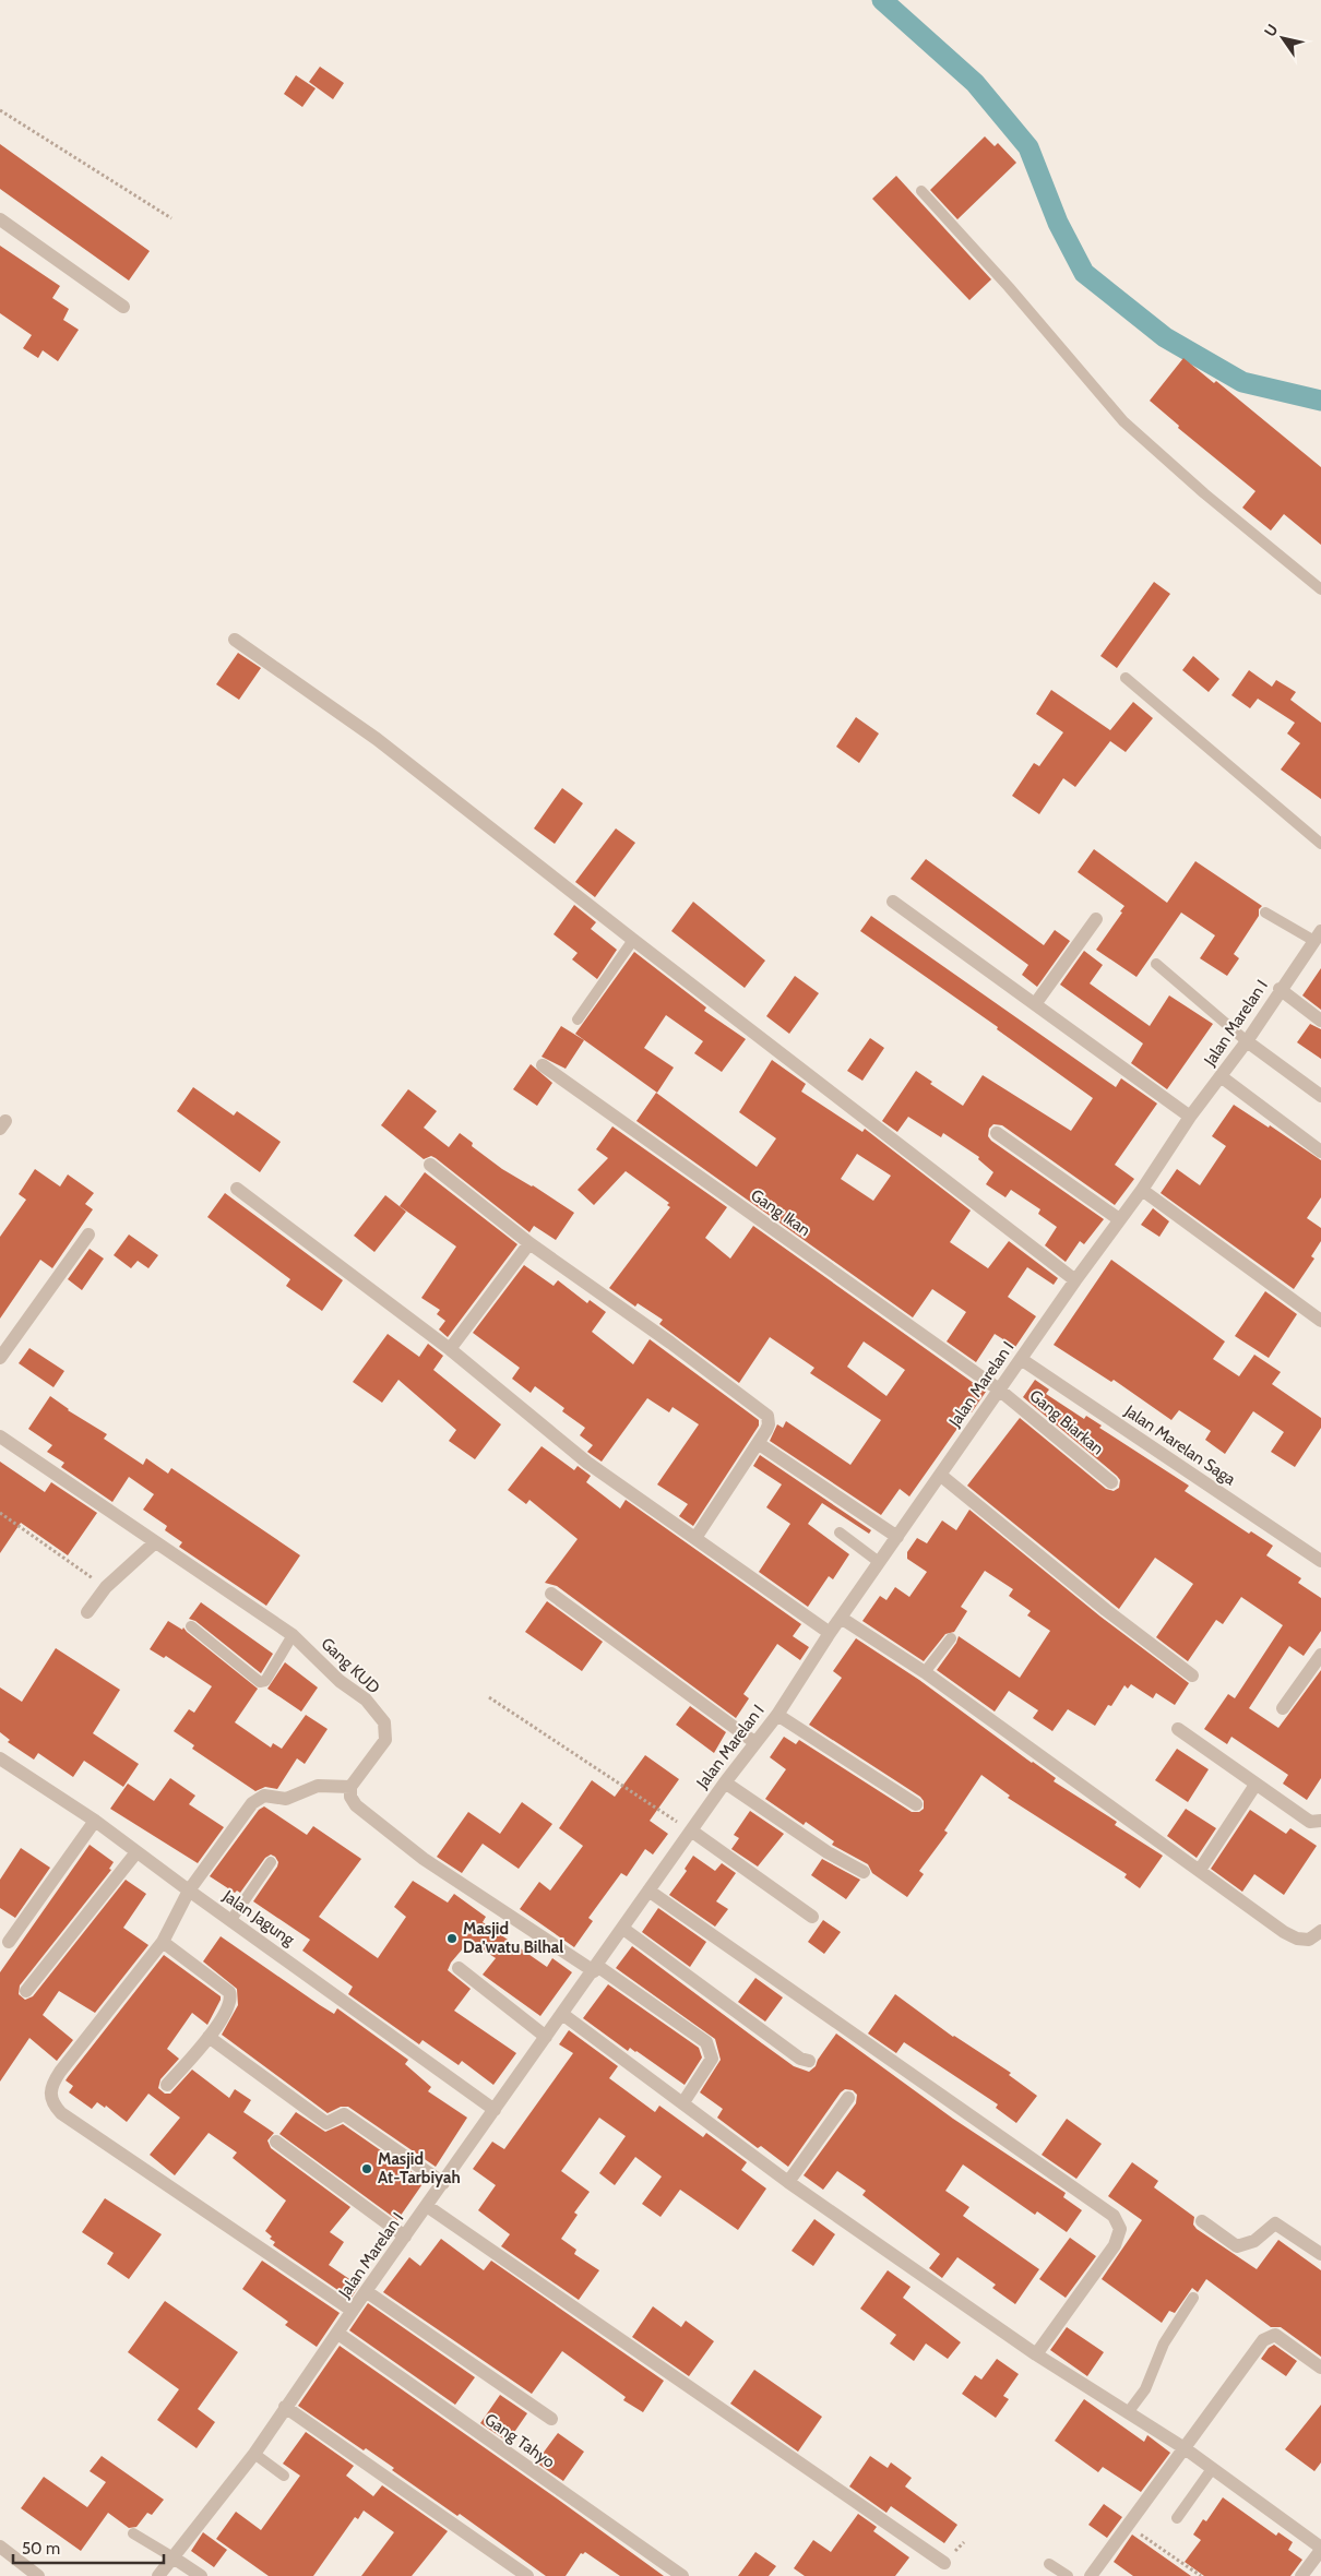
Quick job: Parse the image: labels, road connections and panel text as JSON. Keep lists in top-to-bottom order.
{
  "streets": {
    "street": [
      "Jalan Marelan I",
      "Gang Ikan",
      "Gang Biarkan",
      "Jalan Marelan Saga",
      "Gang KUD",
      "Jalan Jagung",
      "Gang Tahyo"
    ]
  },
  "crossings": [
    ["Jalan Marelan I", "Gang Ikan"],
    ["Jalan Marelan I", "Gang Biarkan"],
    ["Jalan Marelan I", "Jalan Marelan Saga"],
    ["Jalan Marelan I", "Jalan Jagung"],
    ["Jalan Marelan I", "Gang Tahyo"],
    ["Gang Ikan", "Gang Biarkan"]
  ],
  "places": ["Masjid Da'watu Bilhal", "Masjid At-Tarbiyah"],
  "scale_bar": "50 m",
  "north": "top left"
}
